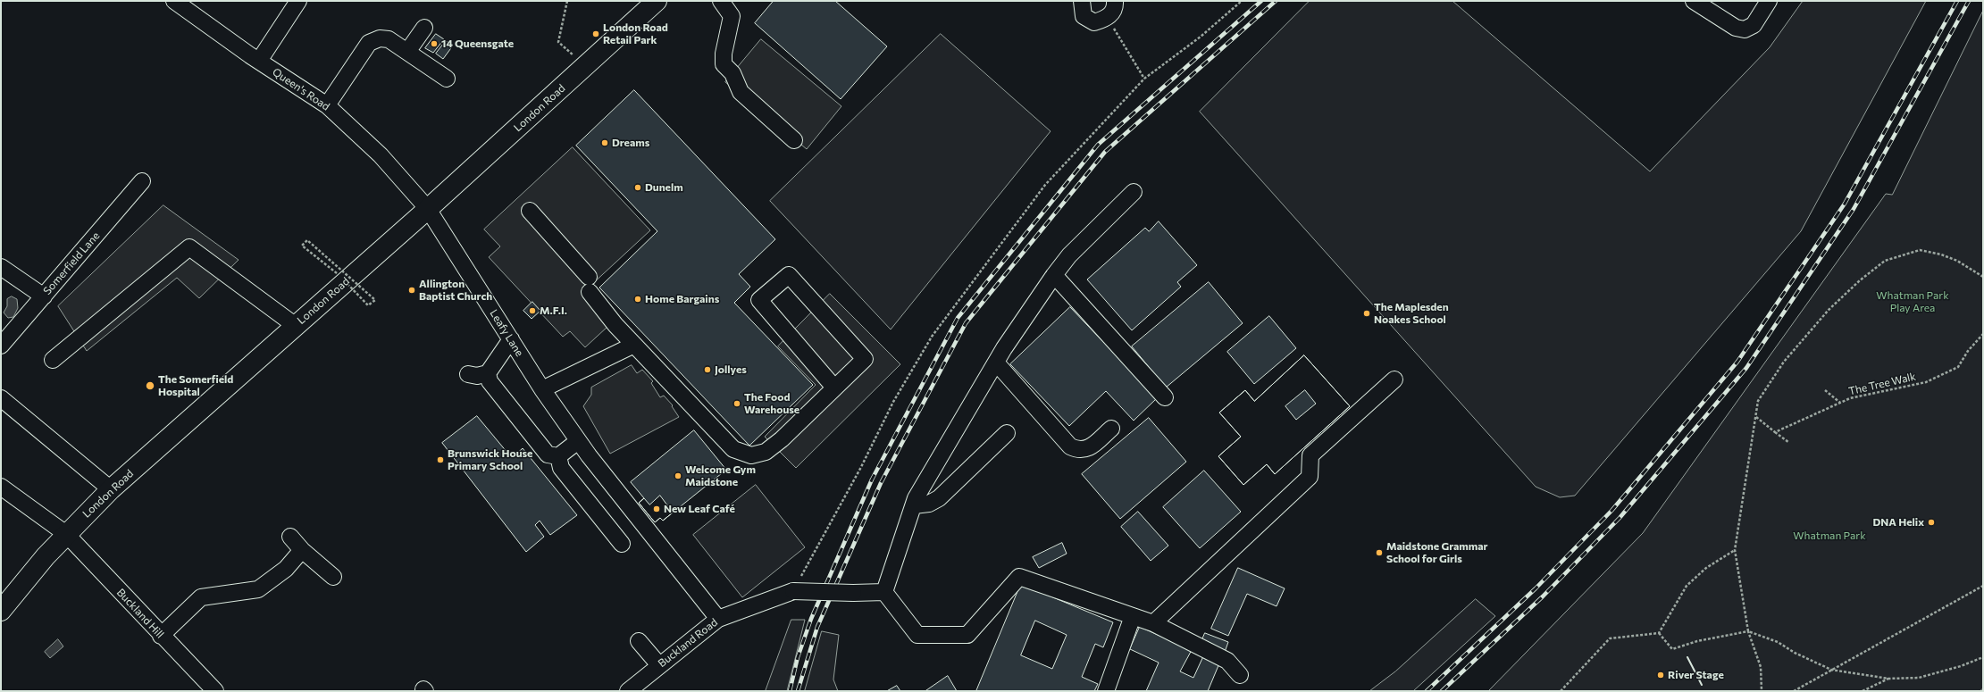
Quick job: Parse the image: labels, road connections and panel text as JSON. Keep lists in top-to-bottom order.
{
  "streets": {
    "main road": ["London Road"],
    "street": [
      "Queen's Road",
      "Somerfield Lane",
      "Leafy Lane",
      "Buckland Hill",
      "Buckland Road"
    ],
    "path": ["The Tree Walk"]
  },
  "crossings": [
    ["Queen's Road", "London Road"],
    ["Queen's Road", "Leafy Lane"],
    ["London Road", "Leafy Lane"],
    ["London Road", "Buckland Hill"],
    ["Leafy Lane", "Buckland Road"]
  ],
  "parks": ["Whatman Park Play Area", "Whatman Park"],
  "places": [
    "London Road Retail Park",
    "14 Queensgate",
    "Dreams",
    "Dunelm",
    "Allington Baptist Church",
    "Home Bargains",
    "M.F.I.",
    "The Maplesden Noakes School",
    "Jollyes",
    "The Somerfield Hospital",
    "The Food Warehouse",
    "Brunswick House Primary School",
    "Welcome Gym Maidstone",
    "New Leaf Café",
    "DNA Helix",
    "Maidstone Grammar School for Girls",
    "River Stage"
  ]
}
